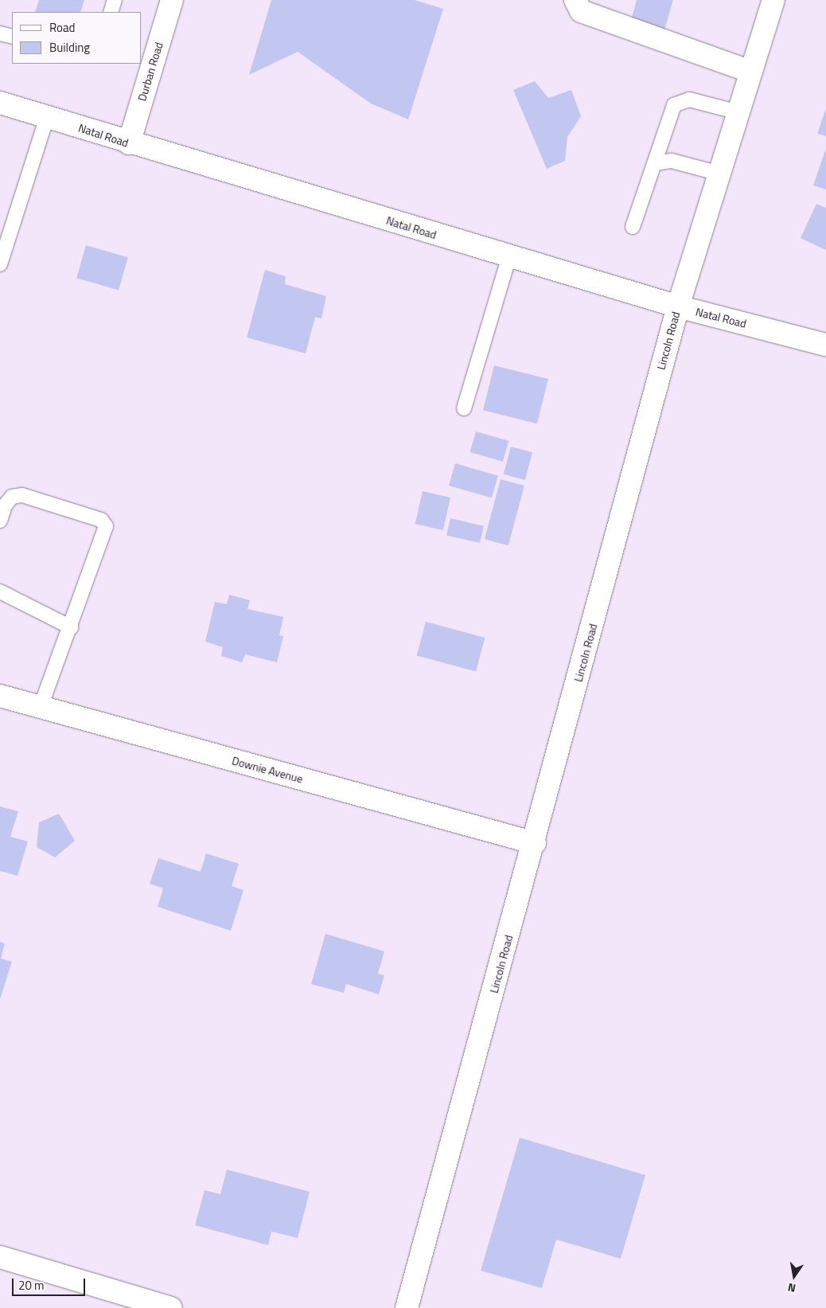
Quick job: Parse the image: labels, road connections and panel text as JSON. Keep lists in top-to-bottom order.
{
  "streets": {
    "street": [
      "Durban Road",
      "Natal Road",
      "Lincoln Road",
      "Downie Avenue"
    ]
  },
  "crossings": [
    ["Durban Road", "Natal Road"],
    ["Natal Road", "Lincoln Road"],
    ["Lincoln Road", "Downie Avenue"]
  ],
  "legend": ["Road", "Building"],
  "scale_bar": "20 m",
  "north": "bottom"
}
